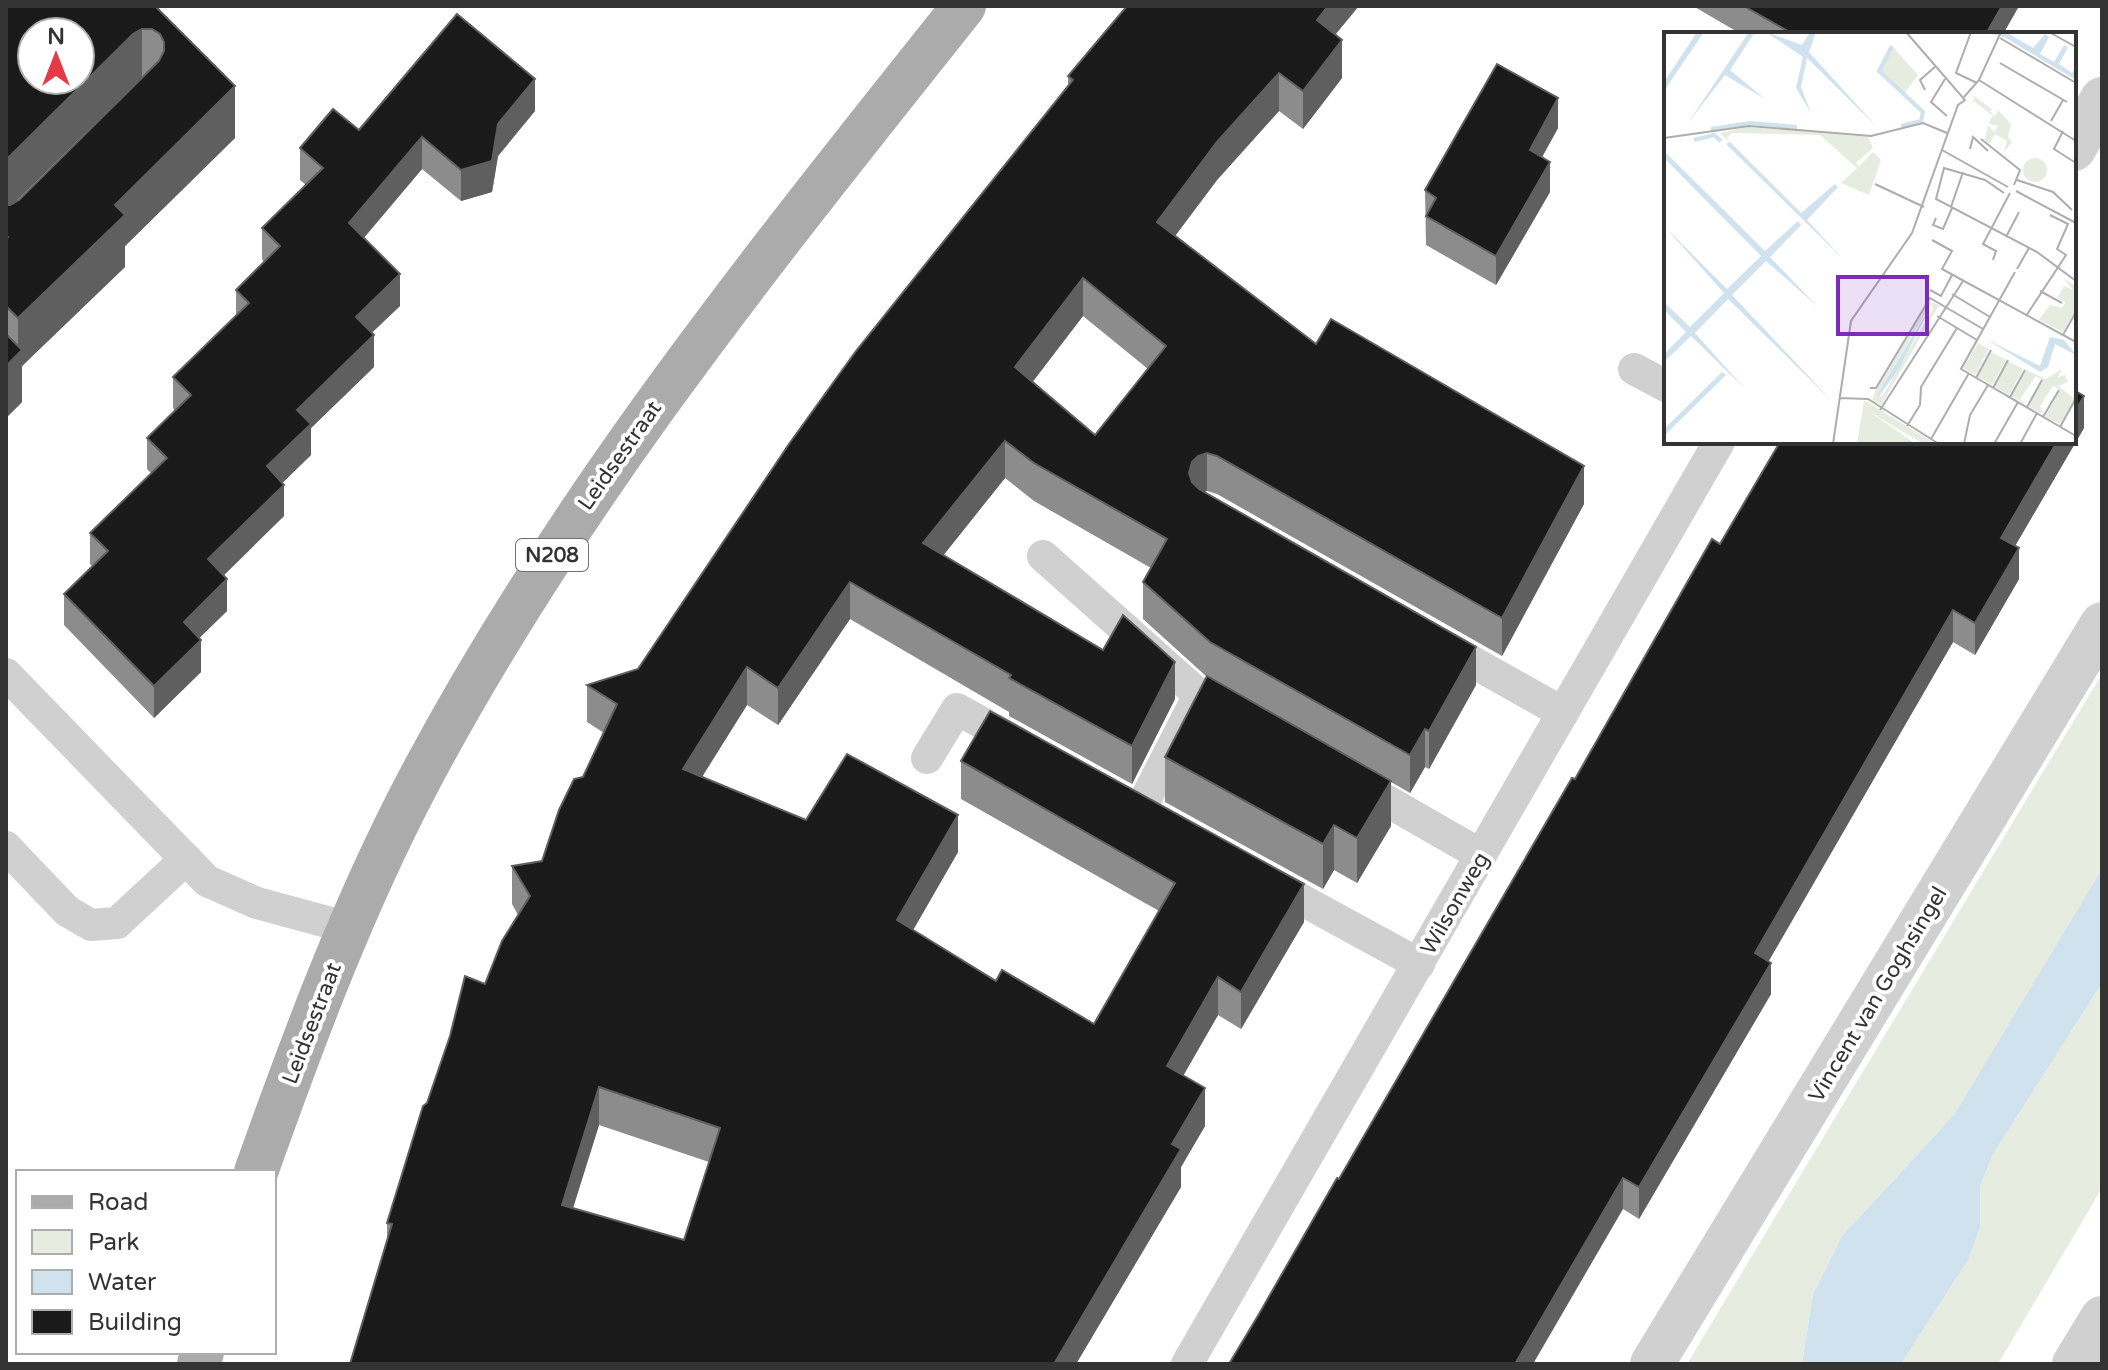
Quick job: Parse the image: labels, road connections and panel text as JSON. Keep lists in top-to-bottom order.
{
  "streets": {
    "main road": ["Leidsestraat", "N208"],
    "street": ["Vincent van Goghsingel"],
    "lane": ["Wilsonweg"]
  },
  "legend": [
    "Road",
    "Park",
    "Water",
    "Building"
  ],
  "north": "top"
}
